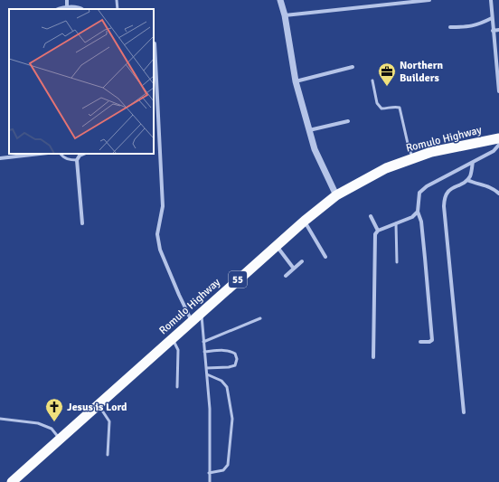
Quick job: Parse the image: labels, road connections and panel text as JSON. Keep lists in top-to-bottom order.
{
  "streets": {
    "highway": ["Romulo Highway", "55"]
  },
  "places": {
    "office": ["Northern Builders"],
    "church": ["Jesus is Lord"]
  }
}
